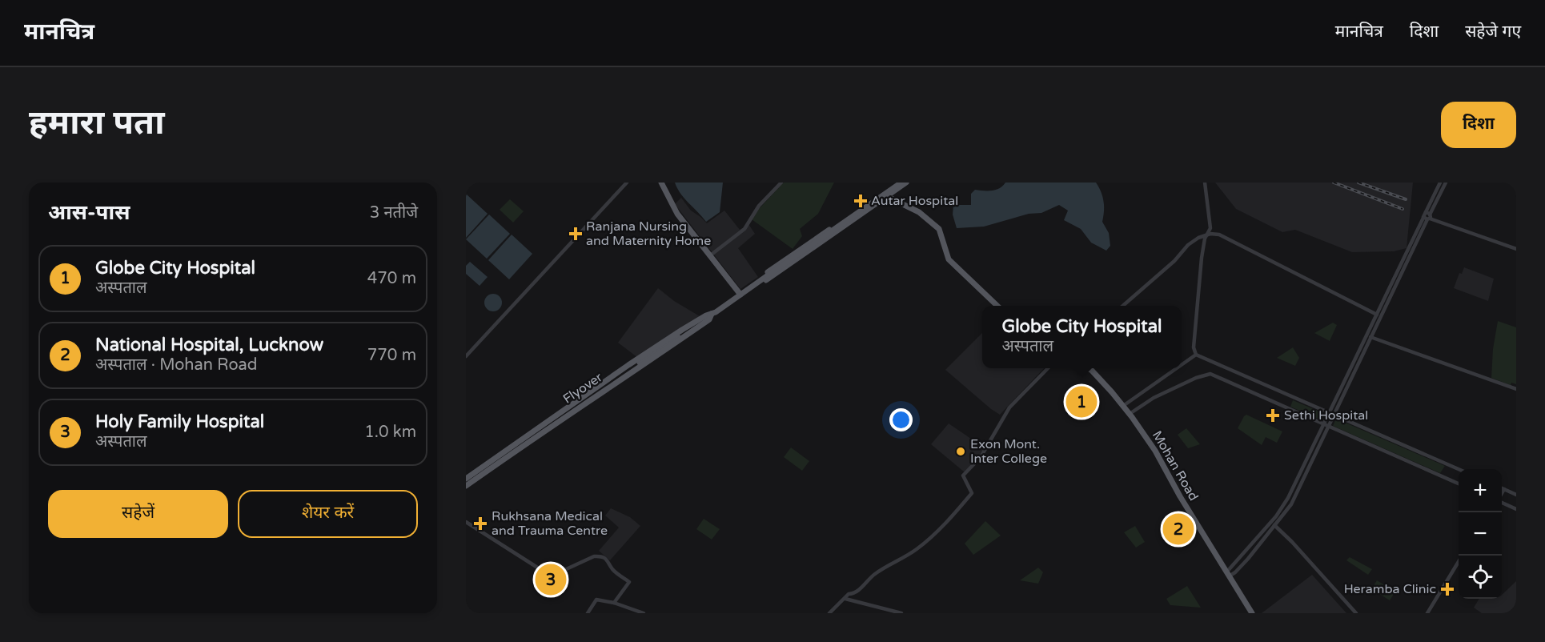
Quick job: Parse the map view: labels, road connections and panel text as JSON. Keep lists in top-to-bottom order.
{
  "streets": {
    "main road": ["Mohan Road"]
  },
  "places": {
    "health": [
      "Autar Hospital",
      "Ranjana Nursing and Maternity Home",
      "Sethi Hospital",
      "Rukhsana Medical and Trauma Centre",
      "Heramba Clinic"
    ],
    "other": ["Exon Mont. Inter College"]
  },
  "page": {
    "header": "मानचित्र",
    "nav": ["मानचित्र", "दिशा", "सहेजे गए"],
    "buttons": [
      "दिशा",
      ["सहेजें", "शेयर करें"]
    ],
    "title": "हमारा पता",
    "heading": ["आस-पास", "3 नतीजे"],
    "list": [
      {
        "mark": "1",
        "name": "Globe City Hospital",
        "note": "अस्पताल",
        "value": "470 m"
      },
      {
        "mark": "2",
        "name": "National Hospital, Lucknow",
        "note": "अस्पताल · Mohan Road",
        "value": "770 m"
      },
      {
        "mark": "3",
        "name": "Holy Family Hospital",
        "note": "अस्पताल",
        "value": "1.0 km"
      }
    ],
    "popup": ["Globe City Hospital", "अस्पताल"],
    "pins": ["1", "2", "3"],
    "map_buttons": ["+", "−"]
  }
}
